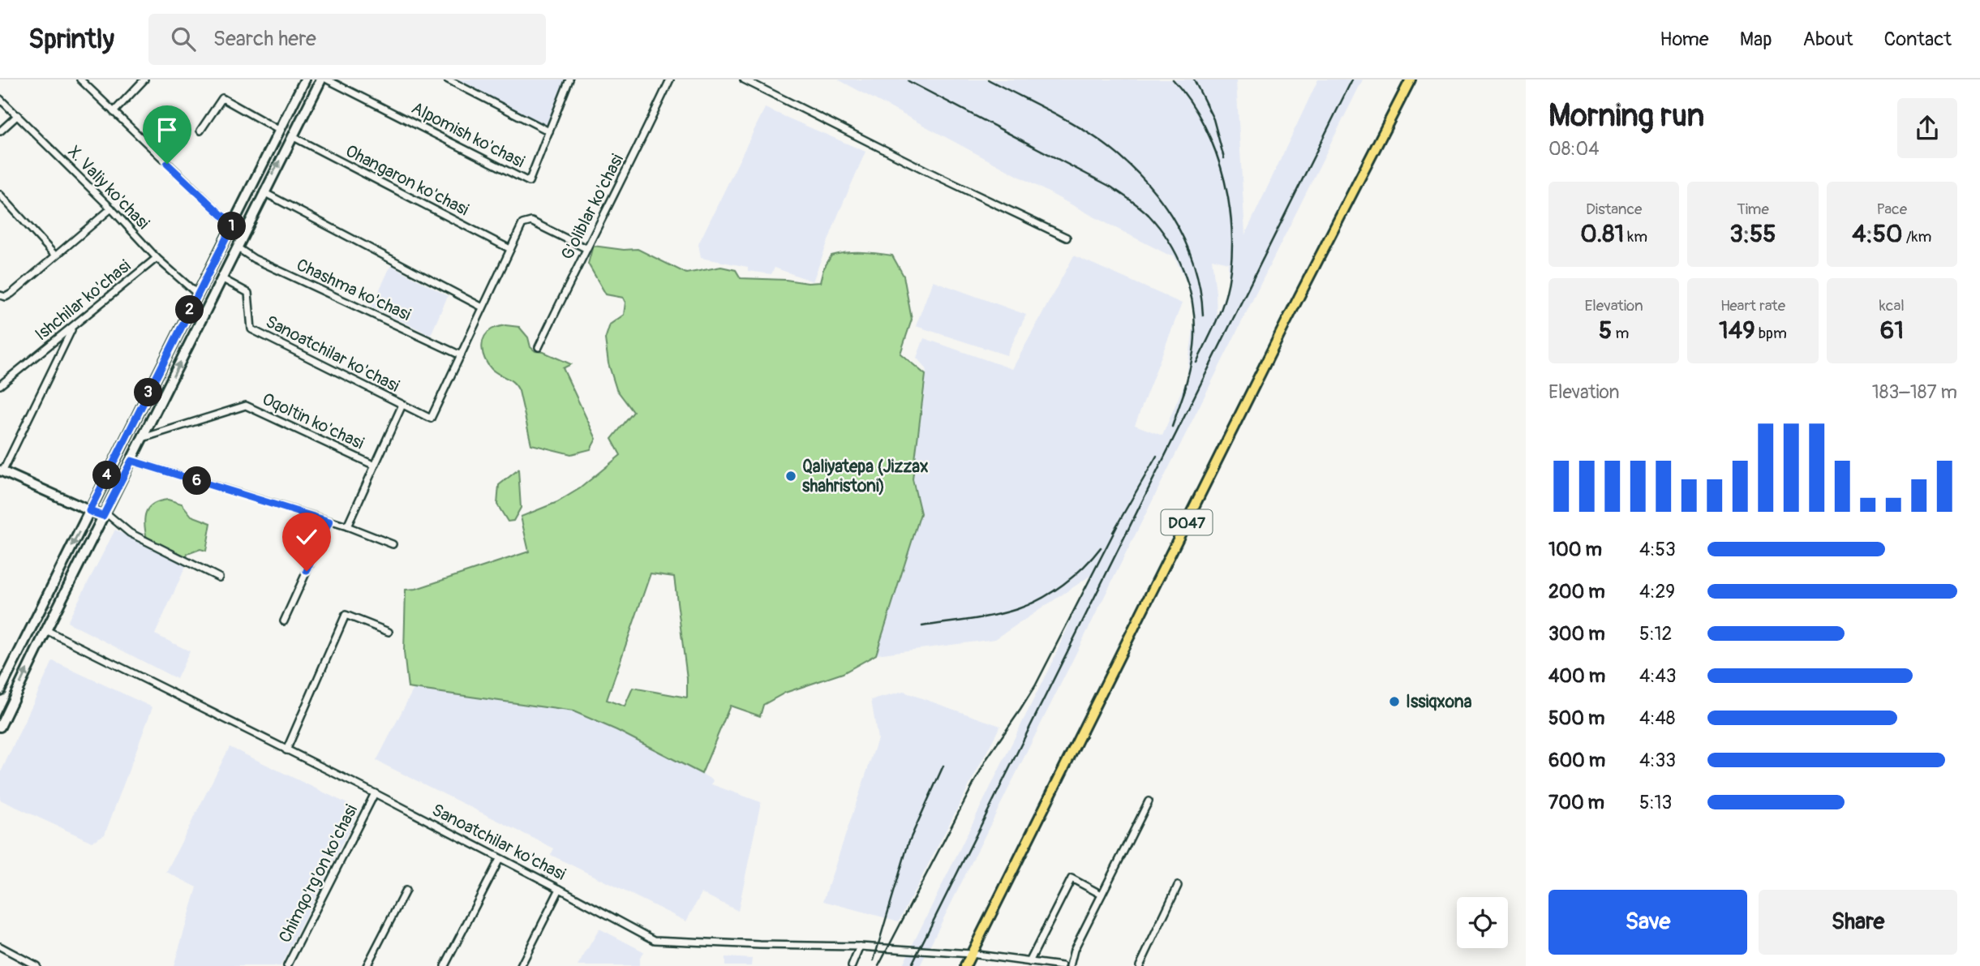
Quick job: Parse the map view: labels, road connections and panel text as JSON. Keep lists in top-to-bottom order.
{
  "streets": {
    "main road": ["D047"],
    "street": [
      "Alpomish ko'chasi",
      "Ohangaron ko'chasi",
      "X. Valiy ko'chasi",
      "G'oliblar ko'chasi",
      "Chashma ko'chasi",
      "Ishchilar ko'chasi",
      "Sanoatchilar ko'chasi",
      "Oqoltin ko'chasi",
      "Chimqo'rg'on ko'chasi"
    ]
  },
  "crossings": [
    ["X. Valiy ko'chasi", "Ishchilar ko'chasi"],
    ["Chashma ko'chasi", "Sanoatchilar ko'chasi"],
    ["Sanoatchilar ko'chasi", "D047"],
    ["Sanoatchilar ko'chasi", "Chimqo'rg'on ko'chasi"]
  ],
  "places": ["Qaliyatepa (Jizzax shahristoni)", "Issiqxona"],
  "page": {
    "header": "Sprintly",
    "search": "Search here",
    "nav": [
      "Home",
      "Map",
      "About",
      "Contact"
    ],
    "heading": ["Morning run", "08:04"],
    "stats": [
      ["Distance", "0.81 km"],
      ["Time", "3:55"],
      ["Pace", "4:50 /km"],
      ["Elevation", "5 m"],
      ["Heart rate", "149 bpm"],
      ["kcal", "61"]
    ],
    "pins": [
      "1",
      "2",
      "3",
      "4",
      "6"
    ],
    "chart": ["Elevation", "183–187 m"],
    "list": [
      {
        "name": "100 m",
        "note": "4:53"
      },
      {
        "name": "200 m",
        "note": "4:29"
      },
      {
        "name": "300 m",
        "note": "5:12"
      },
      {
        "name": "400 m",
        "note": "4:43"
      },
      {
        "name": "500 m",
        "note": "4:48"
      },
      {
        "name": "600 m",
        "note": "4:33"
      },
      {
        "name": "700 m",
        "note": "5:13"
      }
    ],
    "buttons": ["Save", "Share"]
  }
}
